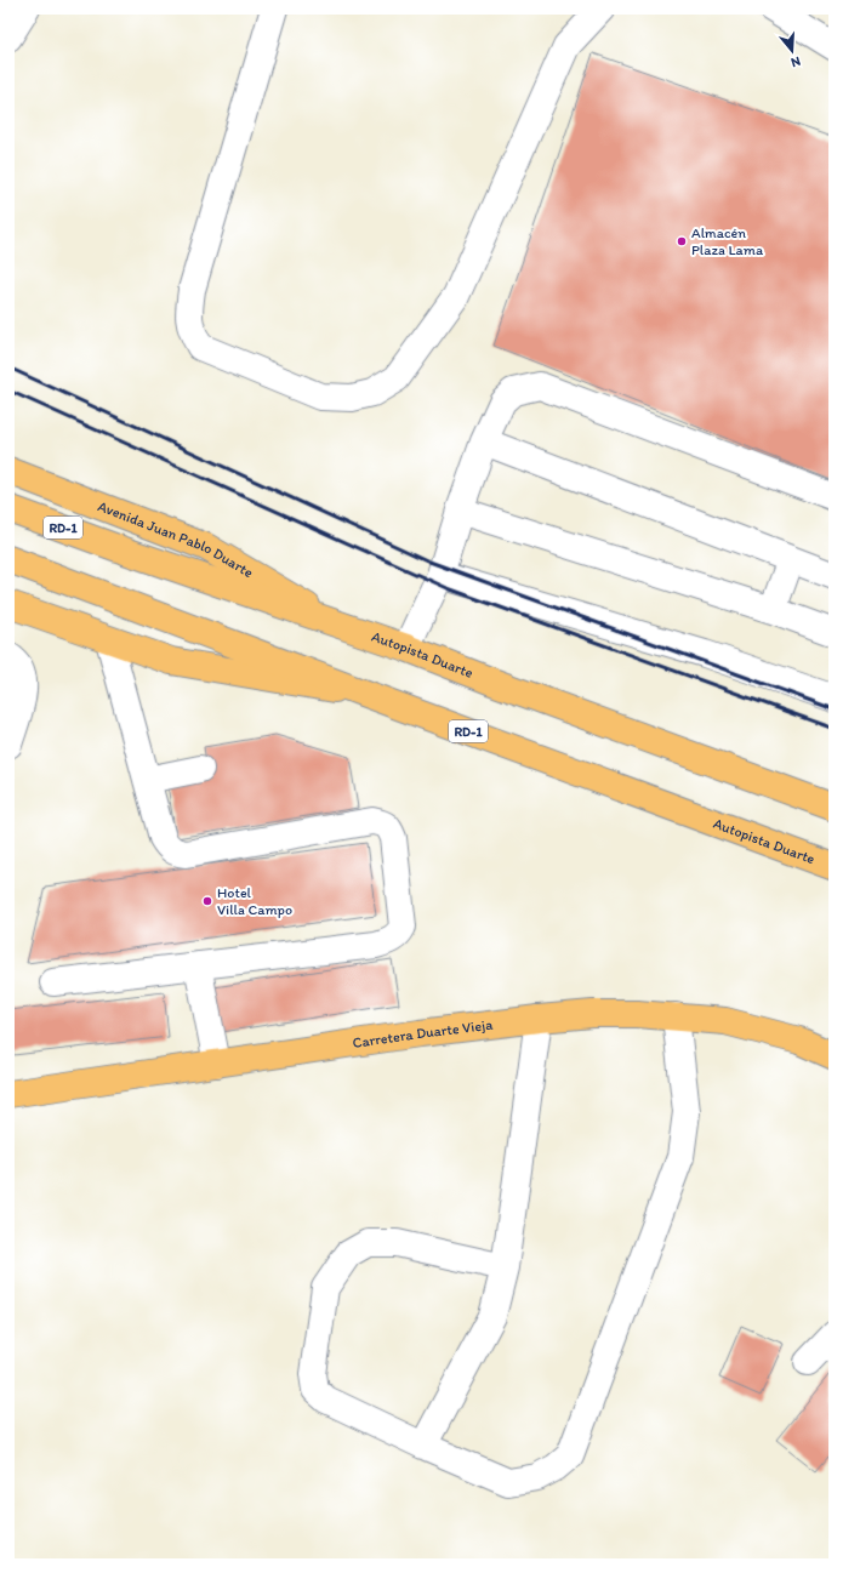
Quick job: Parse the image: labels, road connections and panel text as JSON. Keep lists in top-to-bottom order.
{
  "streets": {
    "main road": [
      "RD-1",
      "Avenida Juan Pablo Duarte",
      "Autopista Duarte",
      "Carretera Duarte Vieja"
    ]
  },
  "crossings": [
    ["Avenida Juan Pablo Duarte", "Autopista Duarte"]
  ],
  "places": ["Almacén Plaza Lama", "Hotel Villa Campo"],
  "north": "bottom"
}
